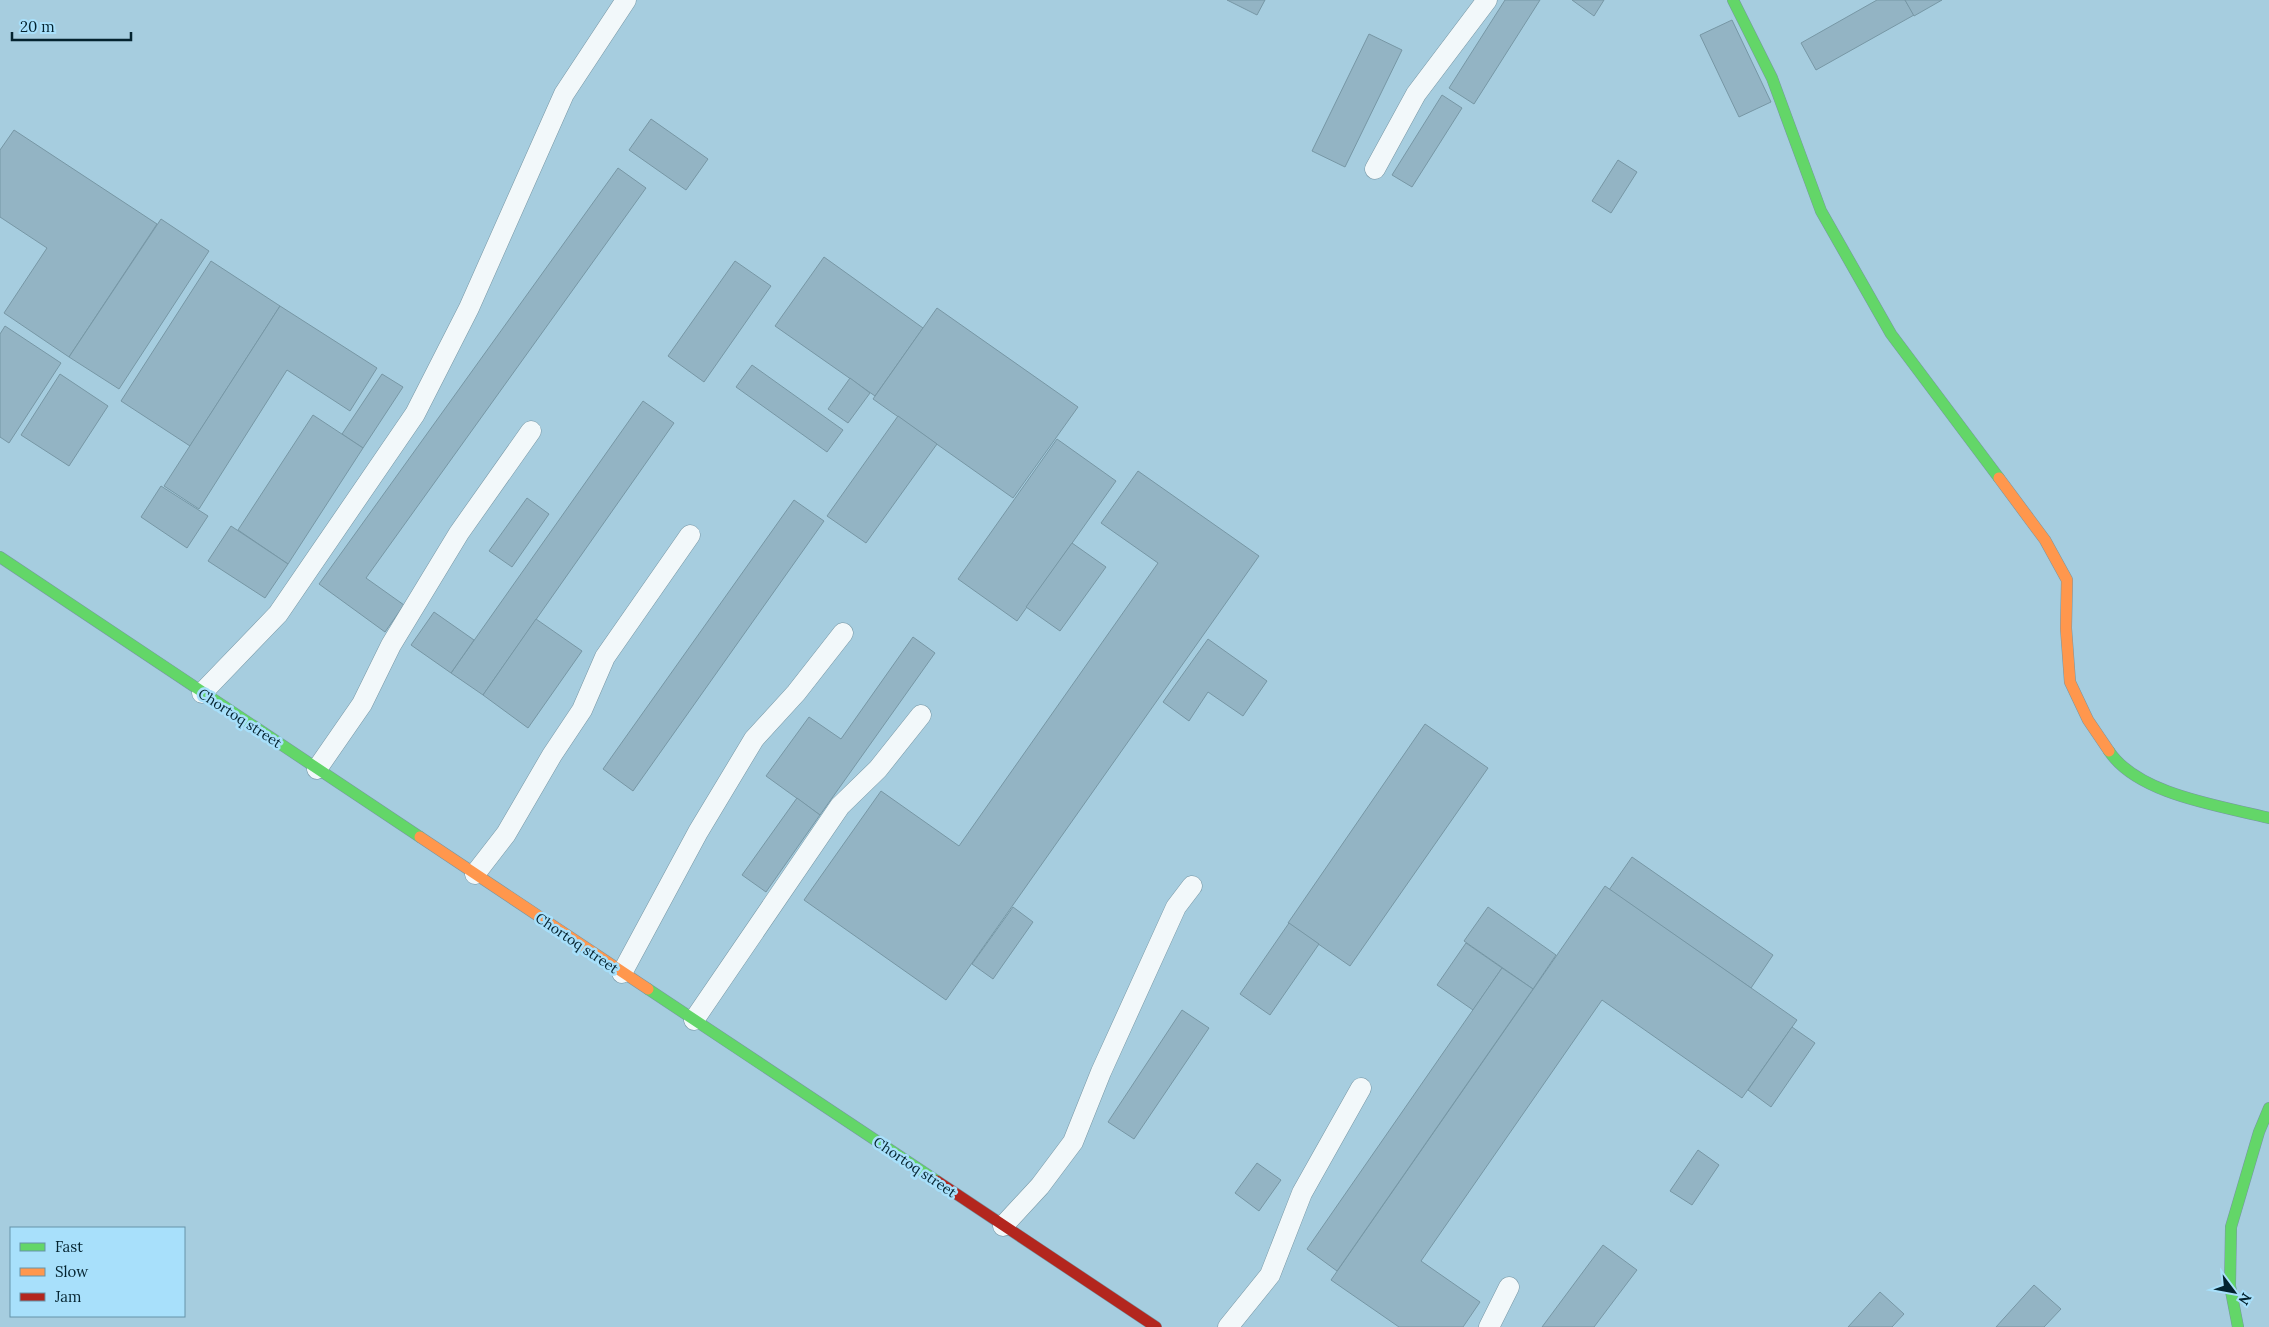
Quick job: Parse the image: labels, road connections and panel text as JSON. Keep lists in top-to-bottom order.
{
  "streets": {
    "main road": ["Chortoq street"]
  },
  "legend": ["Fast", "Slow", "Jam"],
  "scale_bar": "20 m",
  "north": "bottom right"
}
